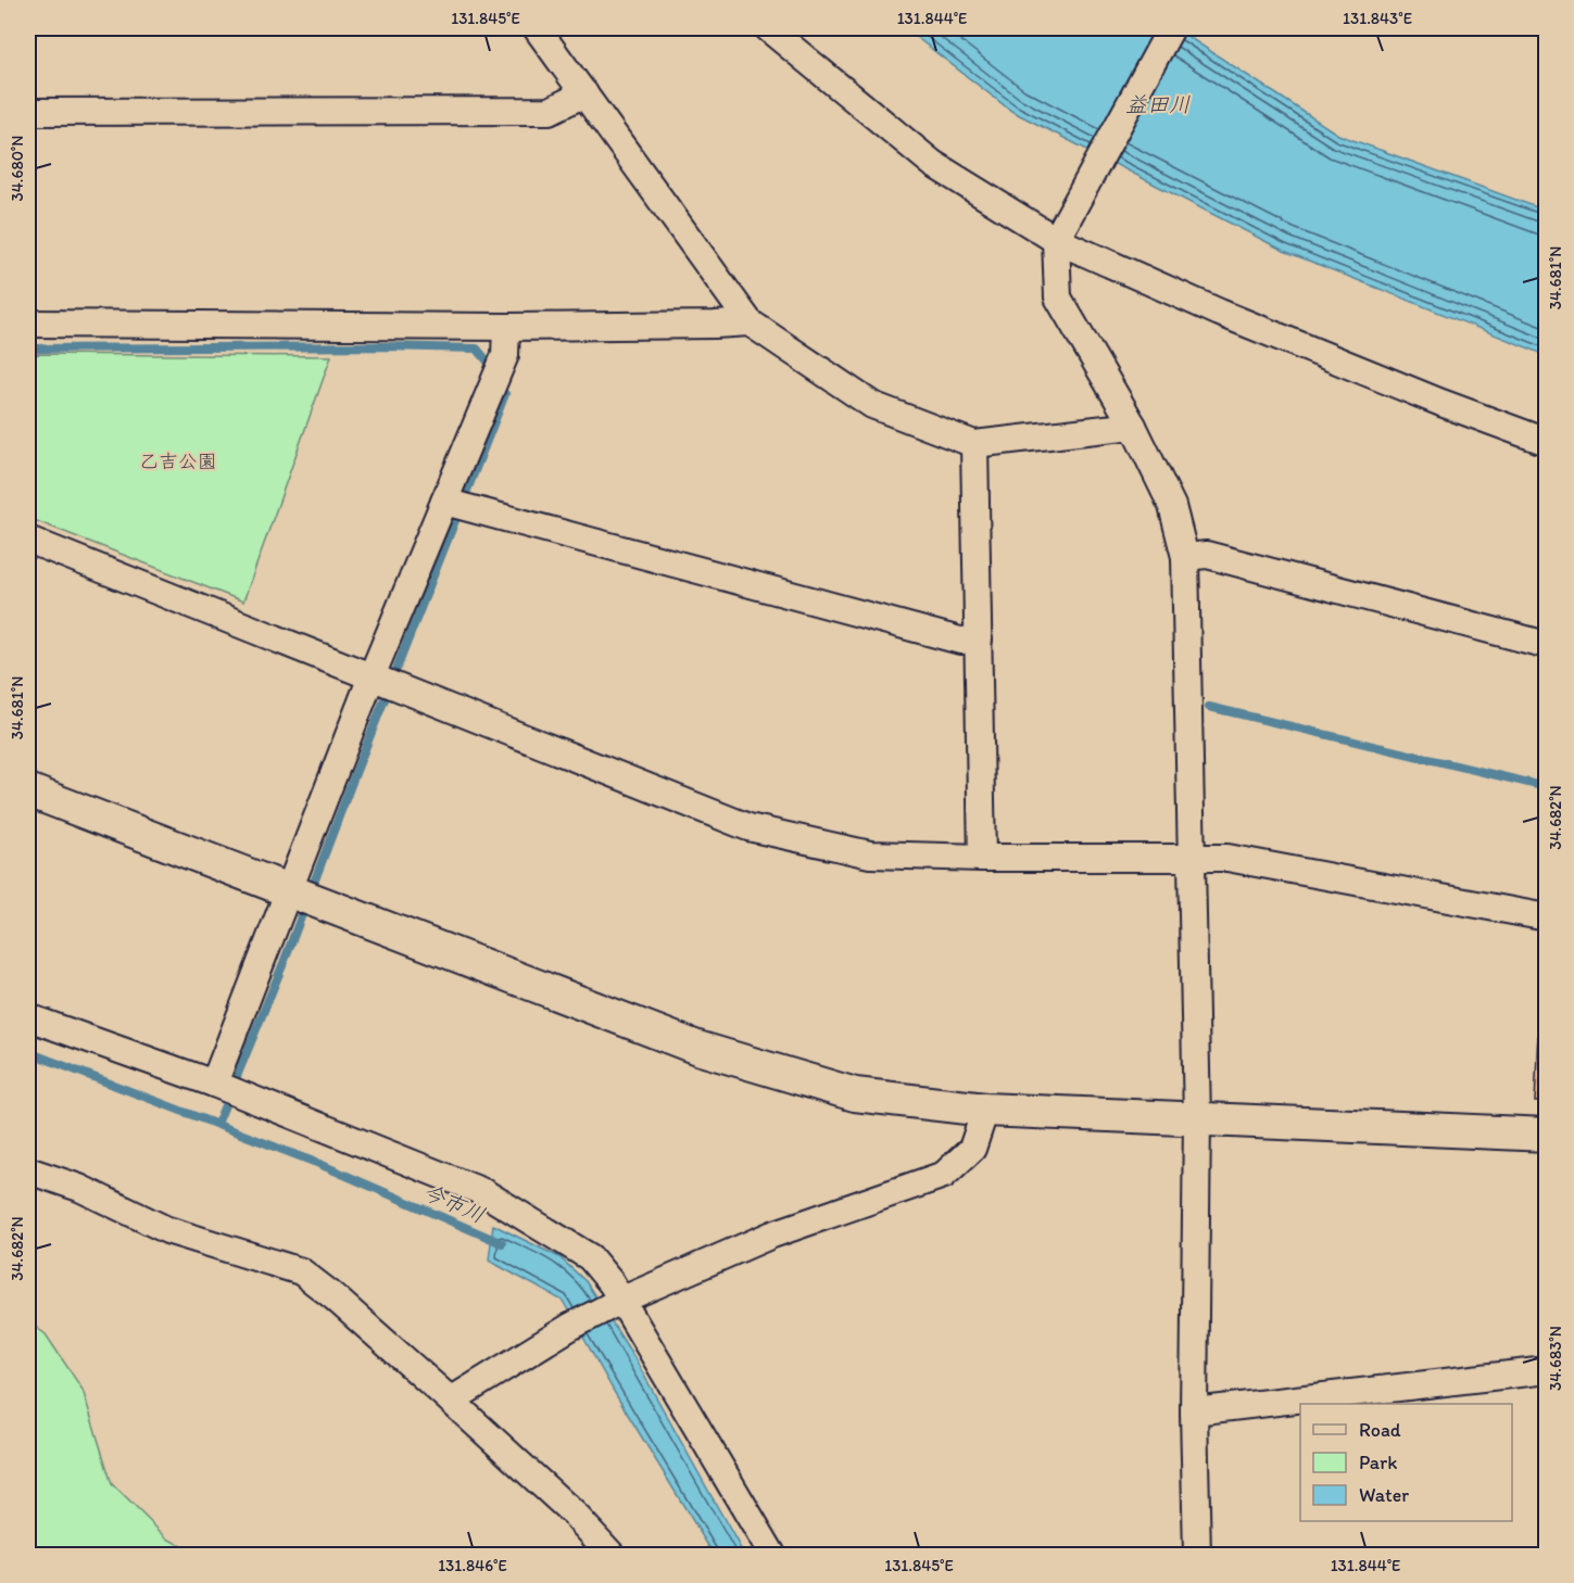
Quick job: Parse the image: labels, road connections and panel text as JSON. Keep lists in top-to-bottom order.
{
  "water": ["益田川", "今市川"],
  "parks": ["乙吉公園"],
  "legend": ["Road", "Park", "Water"],
  "coordinates": [
    "131.845°E",
    "131.844°E",
    "131.843°E",
    "34.680°N",
    "34.681°N",
    "34.682°N",
    "34.683°N",
    "131.846°E"
  ]
}
